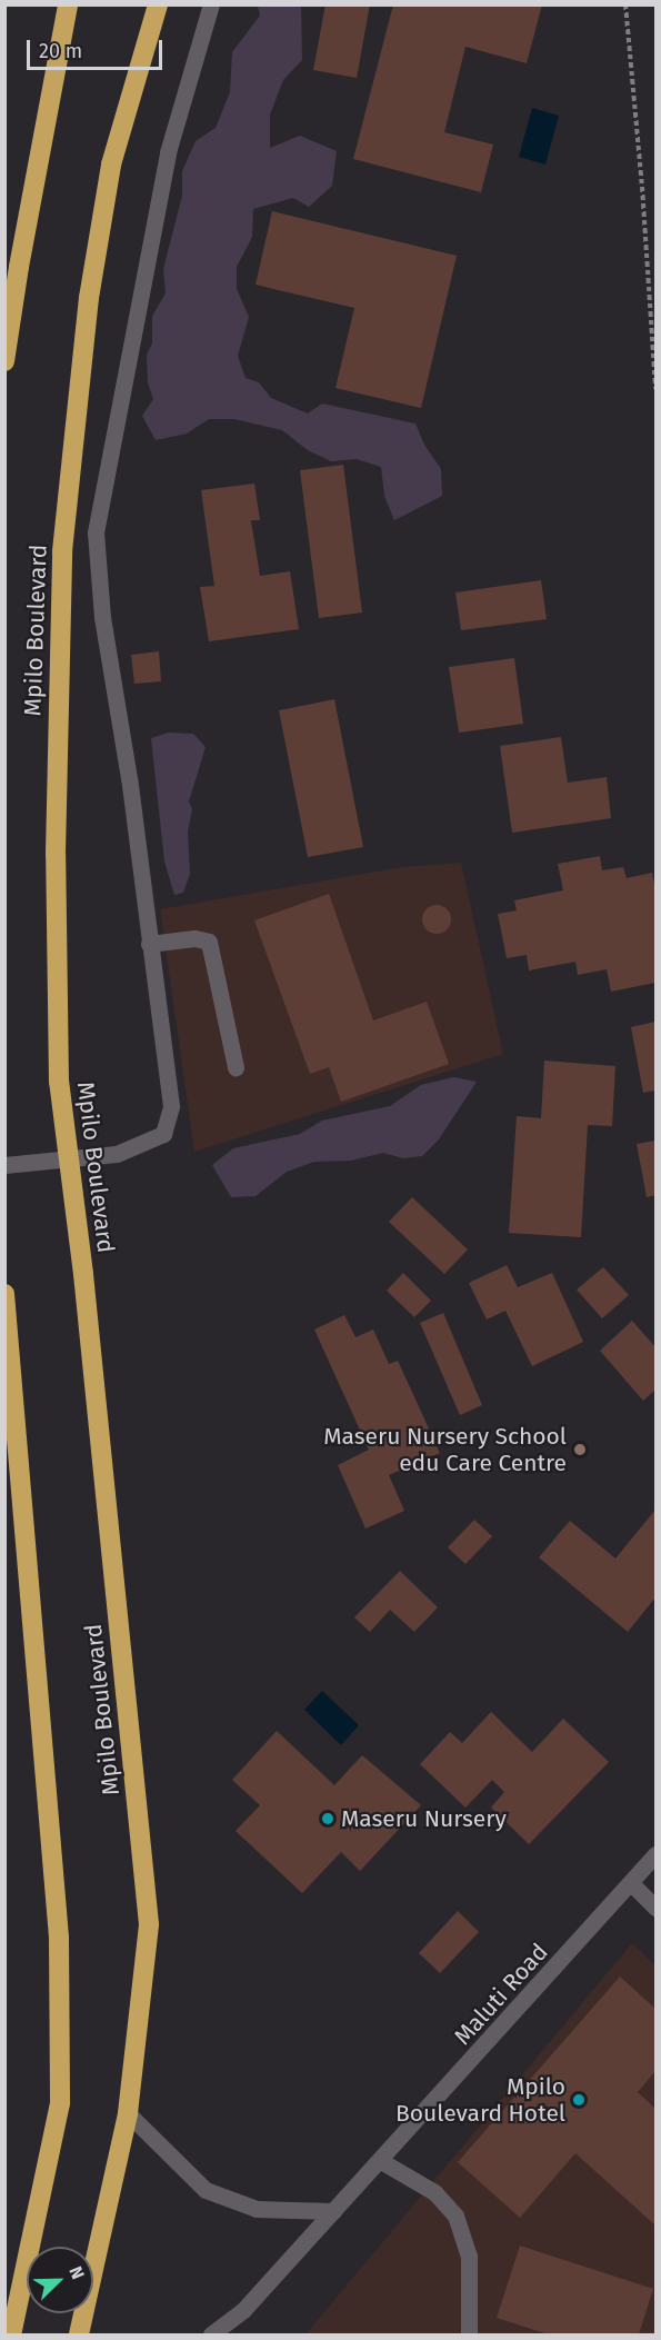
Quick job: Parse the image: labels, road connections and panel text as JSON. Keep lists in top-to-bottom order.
{
  "streets": {
    "highway": ["Mpilo Boulevard"],
    "street": ["Maluti Road"]
  },
  "places": ["Maseru Nursery School edu Care Centre", "Maseru Nursery", "Mpilo Boulevard Hotel"],
  "scale_bar": "20 m",
  "north": "top right"
}
